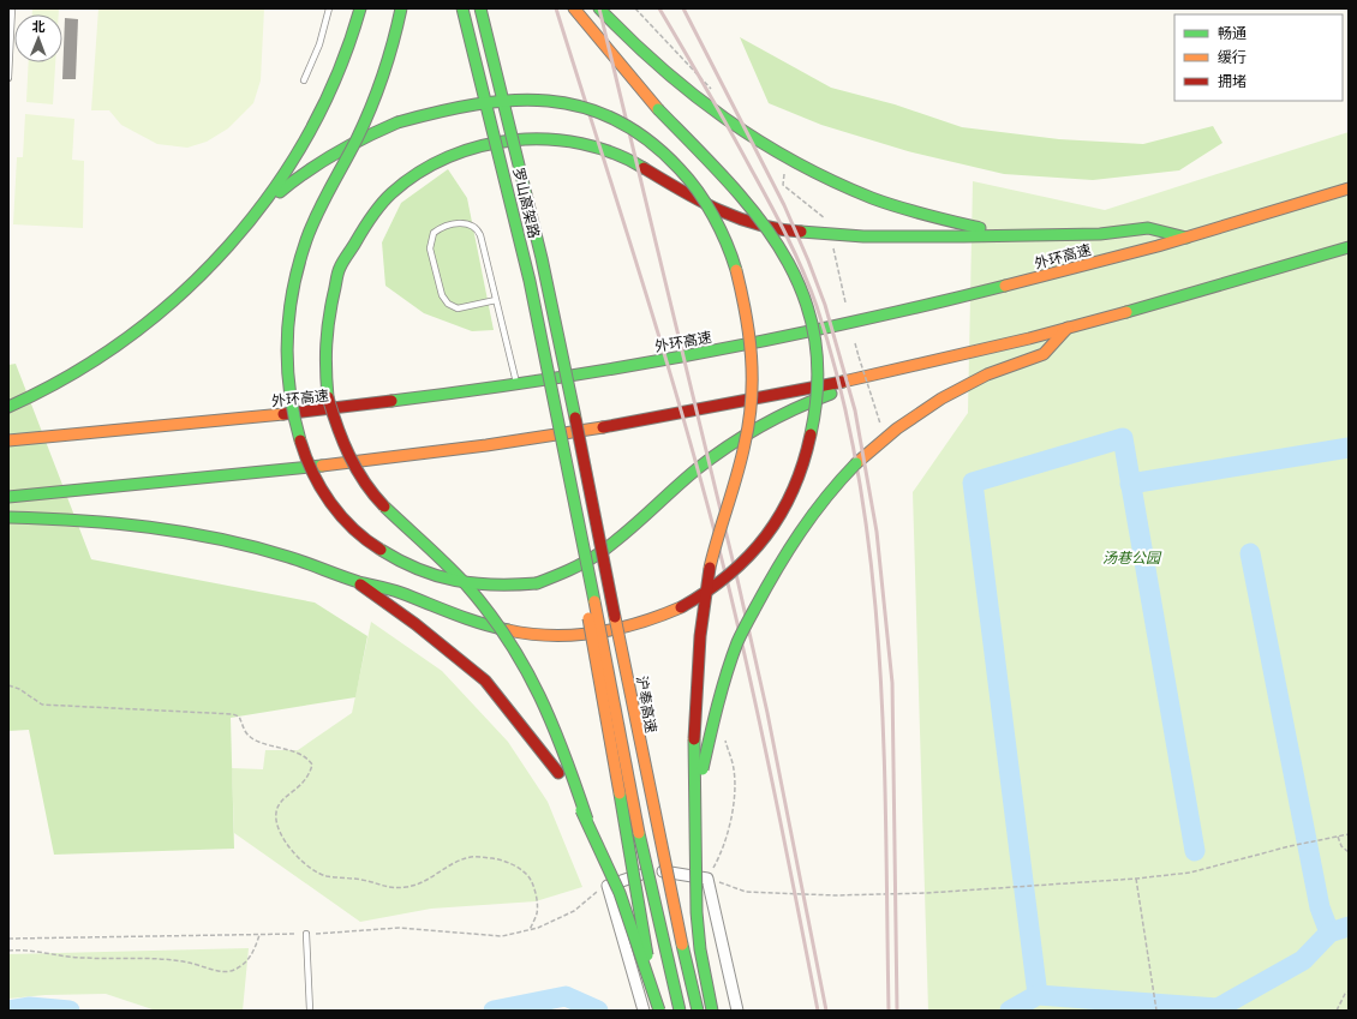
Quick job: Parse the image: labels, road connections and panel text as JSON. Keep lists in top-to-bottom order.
{
  "streets": {
    "main road": ["罗山高架路", "外环高速", "沪奉高速"]
  },
  "crossings": [
    ["罗山高架路", "沪奉高速"]
  ],
  "parks": ["汤巷公园"],
  "legend": ["畅通", "缓行", "拥堵"],
  "north": "top"
}
